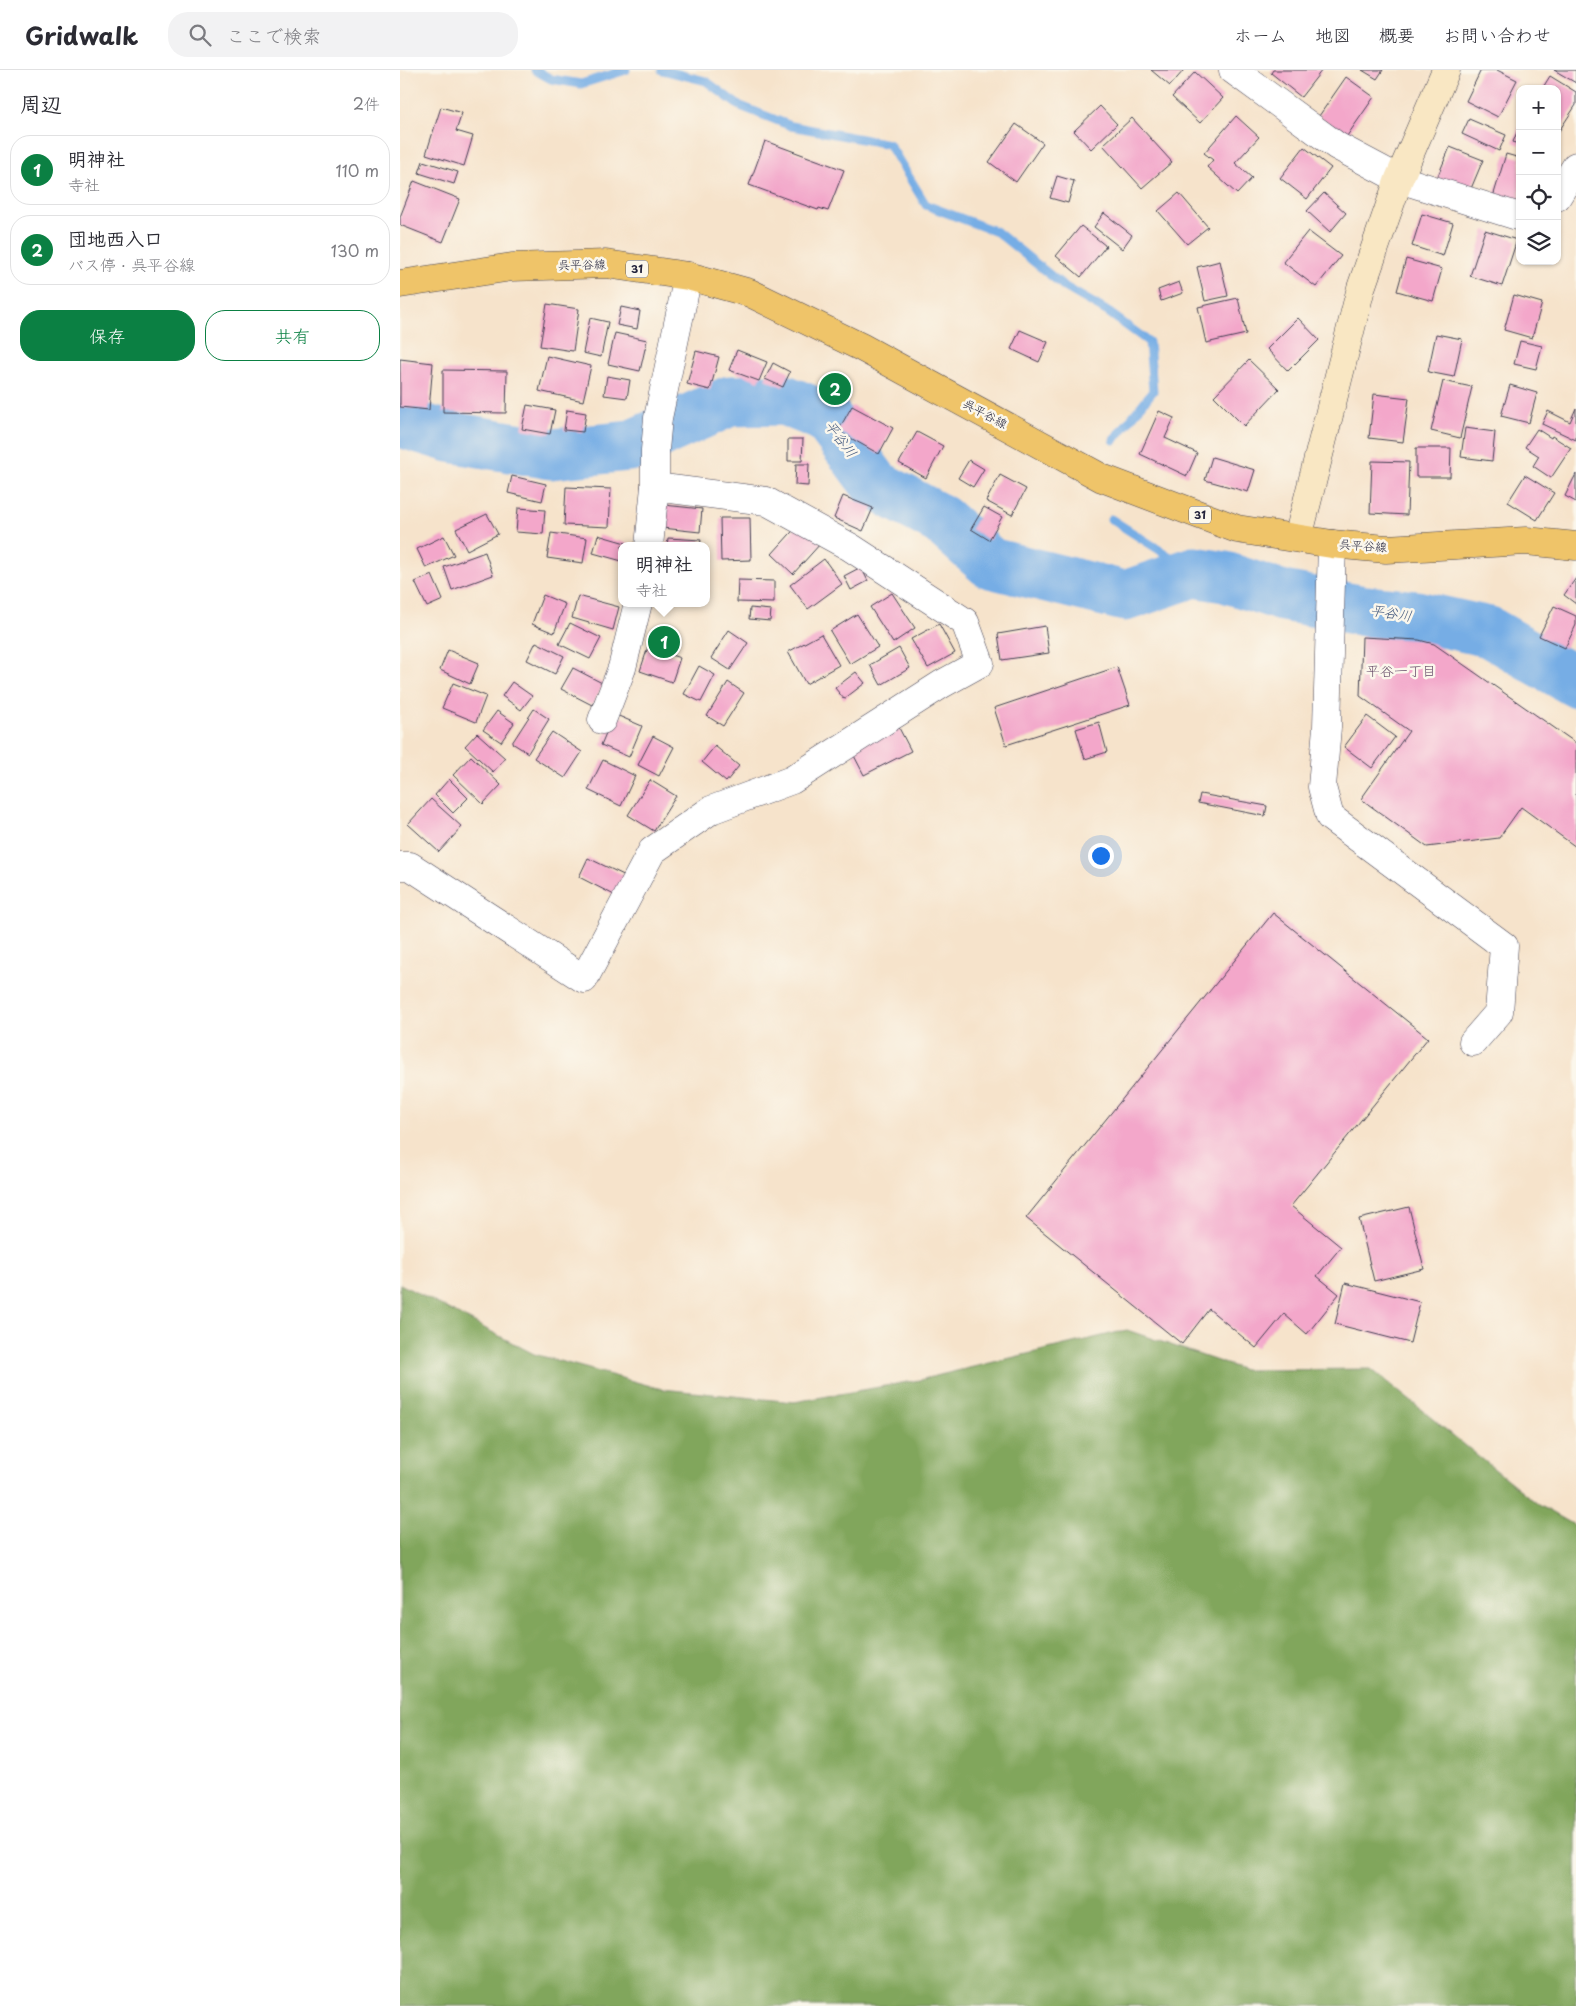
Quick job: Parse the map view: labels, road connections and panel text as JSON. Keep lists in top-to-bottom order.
{
  "streets": {
    "main road": ["呉平谷線", "31"]
  },
  "districts": ["平谷一丁目"],
  "water": ["平谷川"],
  "page": {
    "header": "Gridwalk",
    "search": "ここで検索",
    "nav": [
      "ホーム",
      "地図",
      "概要",
      "お問い合わせ"
    ],
    "heading": ["周辺", "2件"],
    "map_buttons": ["+", "−"],
    "list": [
      {
        "mark": "1",
        "name": "明神社",
        "note": "寺社",
        "value": "110 m"
      },
      {
        "mark": "2",
        "name": "団地西入口",
        "note": "バス停 · 呉平谷線",
        "value": "130 m"
      }
    ],
    "buttons": ["保存", "共有"],
    "pins": ["2", "1"],
    "popup": ["明神社", "寺社"]
  }
}
